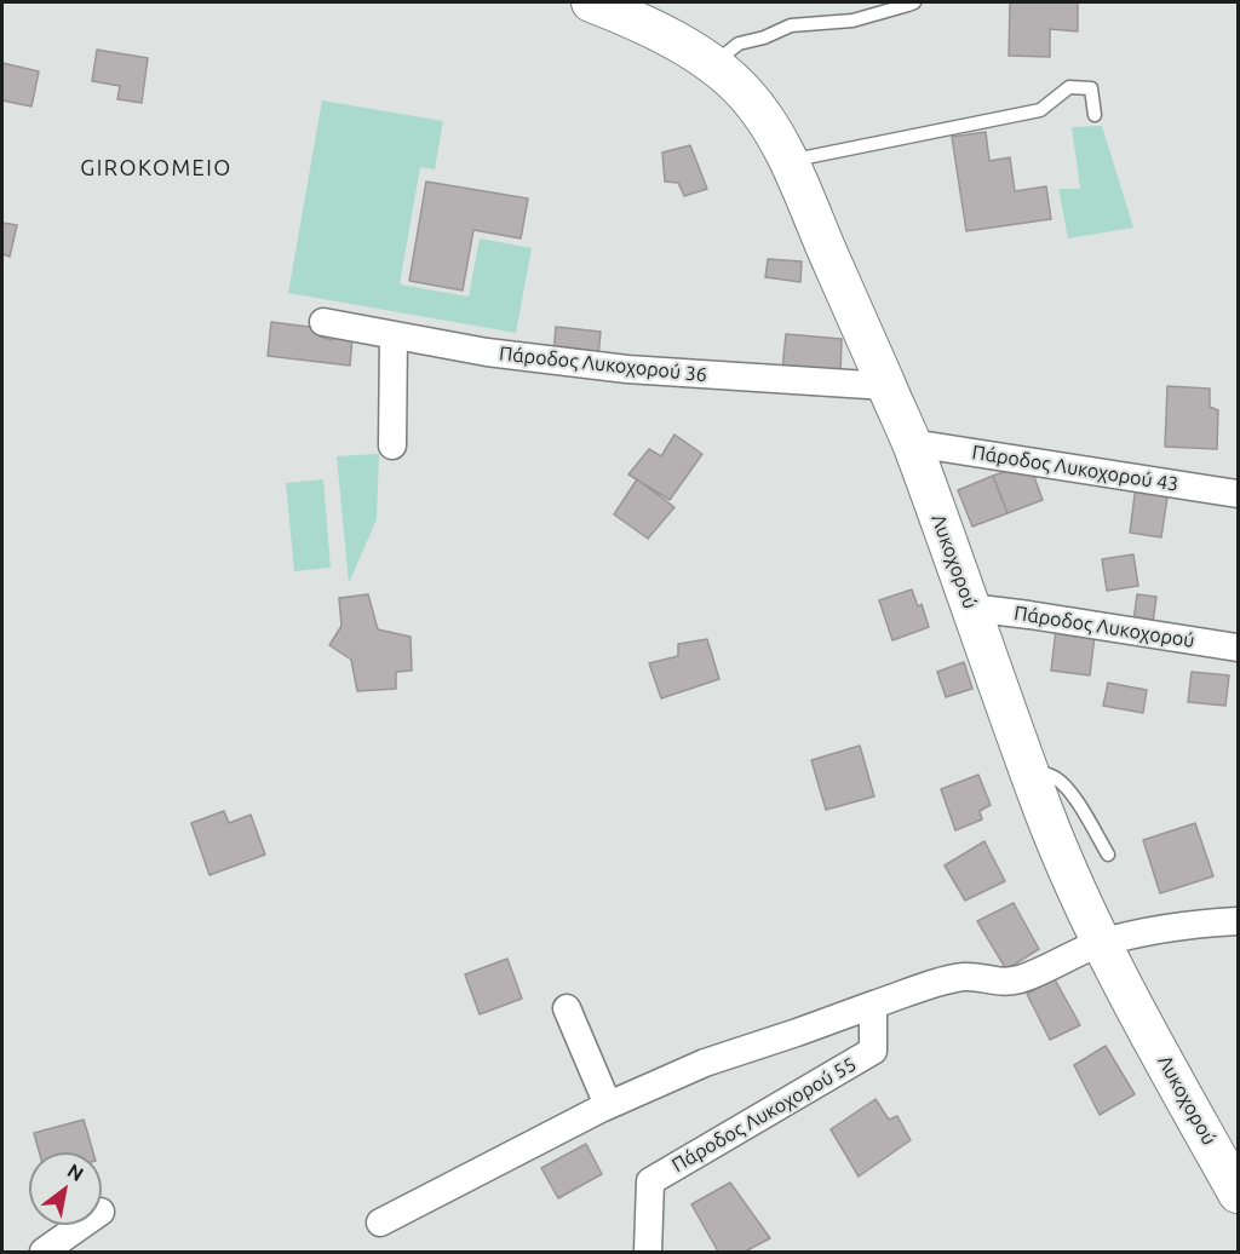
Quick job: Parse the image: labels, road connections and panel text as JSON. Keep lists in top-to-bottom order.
{
  "streets": {
    "street": [
      "Πάροδος Λυκοχορού 36",
      "Πάροδος Λυκοχορού 43",
      "Λυκοχορού",
      "Πάροδος Λυκοχορού",
      "Πάροδος Λυκοχορού 55"
    ]
  },
  "crossings": [
    ["Πάροδος Λυκοχορού 36", "Λυκοχορού"],
    ["Πάροδος Λυκοχορού 43", "Λυκοχορού"],
    ["Λυκοχορού", "Πάροδος Λυκοχορού"]
  ],
  "districts": ["GIROKOMEIO"],
  "north": "top right"
}
